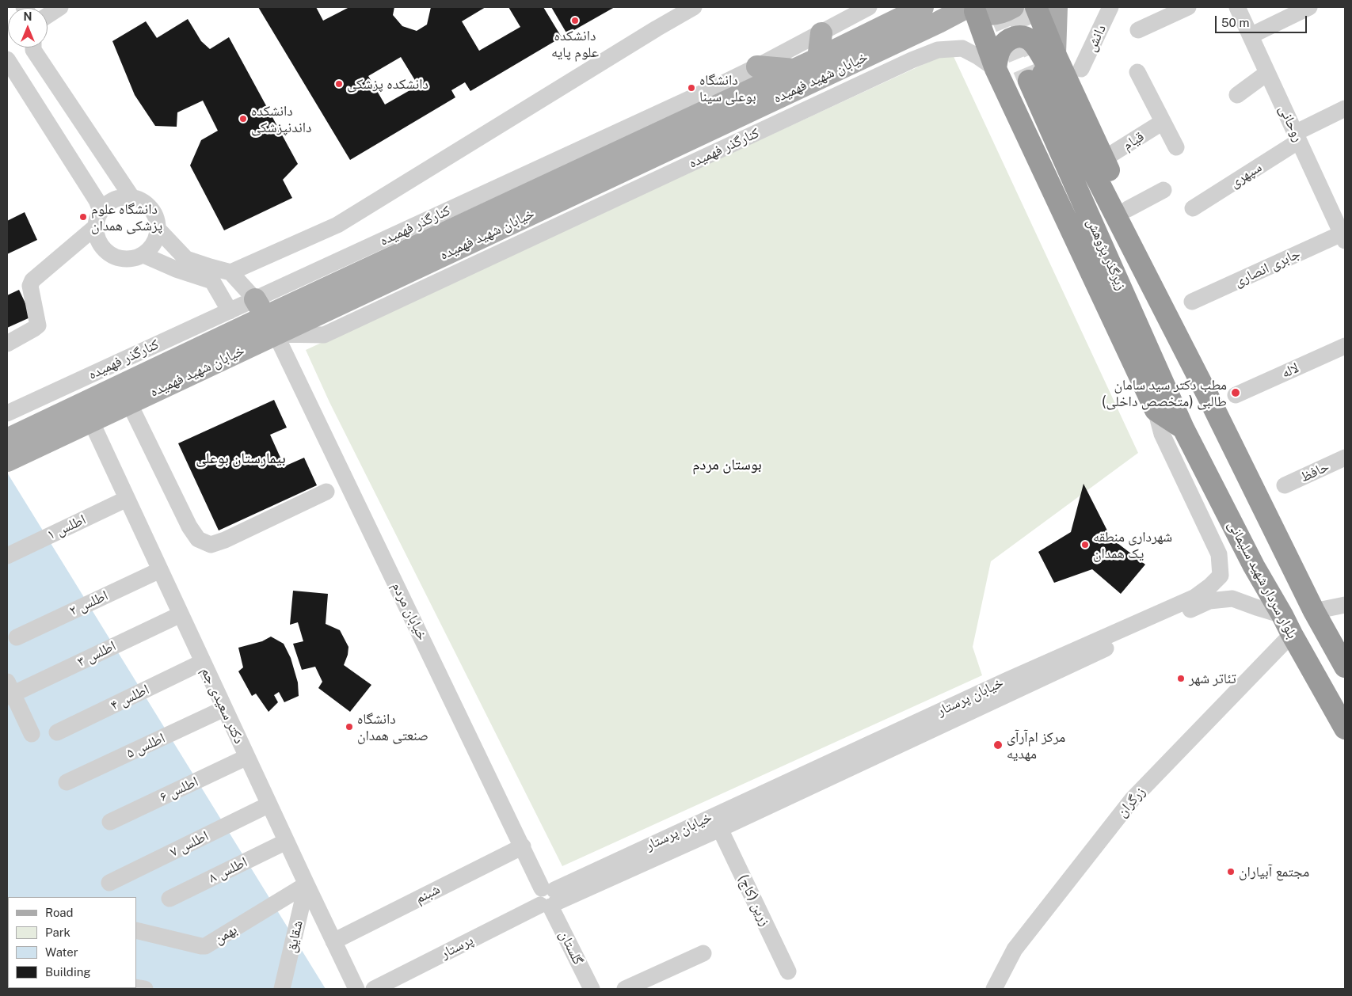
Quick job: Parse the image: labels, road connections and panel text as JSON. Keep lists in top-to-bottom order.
{
  "streets": {
    "highway": ["زیرگذر پژوهش", "بلوار سردار شهید سلیمانی"],
    "main road": ["خیابان شهید فهمیده"],
    "street": [
      "دانش",
      "روحانی",
      "قیام",
      "کنارگذر فهمیده",
      "سپهری",
      "جابری انصاری",
      "لاله",
      "حافظ",
      "اطلس ۱",
      "اطلس ۲",
      "خیابان مردم",
      "اطلس ۳",
      "خیابان پرستار",
      "اطلس ۴",
      "دکتر سعیدی جم",
      "اطلس ۵",
      "اطلس ۶",
      "زرگران",
      "اطلس ۷",
      "اطلس ۸",
      "شبنم",
      "زرین (کاج)",
      "بهمن",
      "شقایق",
      "پرستار",
      "گلستان"
    ]
  },
  "crossings": [
    ["خیابان شهید فهمیده", "کنارگذر فهمیده"],
    ["خیابان شهید فهمیده", "خیابان مردم"],
    ["خیابان شهید فهمیده", "دکتر سعیدی جم"],
    ["روحانی", "سپهری"],
    ["روحانی", "جابری انصاری"],
    ["کنارگذر فهمیده", "خیابان مردم"],
    ["زیرگذر پژوهش", "بلوار سردار شهید سلیمانی"],
    ["اطلس ۱", "دکتر سعیدی جم"],
    ["بلوار سردار شهید سلیمانی", "خیابان پرستار"],
    ["بلوار سردار شهید سلیمانی", "زرگران"],
    ["اطلس ۲", "دکتر سعیدی جم"],
    ["خیابان مردم", "خیابان پرستار"],
    ["خیابان مردم", "شبنم"],
    ["خیابان مردم", "پرستار"],
    ["خیابان مردم", "گلستان"],
    ["اطلس ۳", "دکتر سعیدی جم"],
    ["خیابان پرستار", "زرین (کاج)"],
    ["خیابان پرستار", "پرستار"],
    ["خیابان پرستار", "گلستان"],
    ["اطلس ۴", "دکتر سعیدی جم"],
    ["دکتر سعیدی جم", "اطلس ۵"],
    ["دکتر سعیدی جم", "اطلس ۶"],
    ["دکتر سعیدی جم", "اطلس ۷"],
    ["دکتر سعیدی جم", "اطلس ۸"],
    ["دکتر سعیدی جم", "شبنم"],
    ["دکتر سعیدی جم", "بهمن"],
    ["دکتر سعیدی جم", "شقایق"],
    ["بهمن", "شقایق"],
    ["پرستار", "گلستان"]
  ],
  "districts": ["بیمارستان بوعلی", "بوستان مردم"],
  "places": [
    "دانشکده علوم پایه",
    "دانشکده پزشکی",
    "دانشگاه بوعلی سینا",
    "دانشکده داندنپزشکی",
    "دانشگاه علوم پزشکی همدان",
    "مطب دکتر سید سامان طالبی (متخصص داخلی)",
    "شهرداری منطقه یک همدان",
    "تئاتر شهر",
    "دانشگاه صنعتی همدان",
    "مرکز ام‌آر‌آی مهدیه",
    "مجتمع آبیاران"
  ],
  "legend": [
    "Road",
    "Park",
    "Water",
    "Building"
  ],
  "scale_bar": "50 m",
  "north": "top"
}
